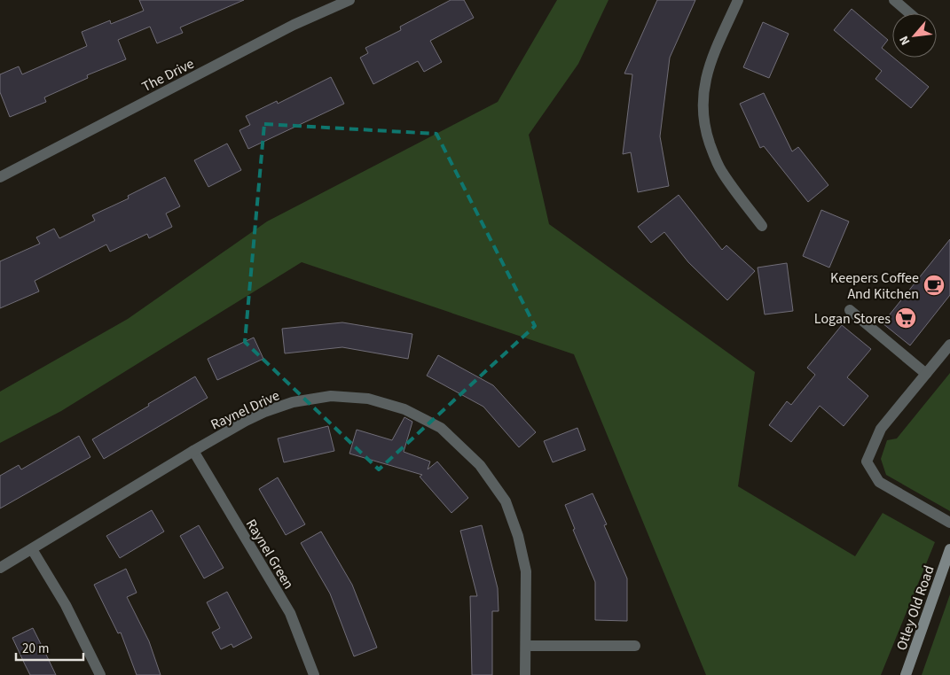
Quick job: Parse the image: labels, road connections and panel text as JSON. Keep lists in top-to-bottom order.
{
  "streets": {
    "street": [
      "The Drive",
      "Raynel Drive",
      "Raynel Green",
      "Otley Old Road"
    ]
  },
  "crossings": [
    ["Raynel Drive", "Raynel Green"]
  ],
  "places": {
    "cafe": ["Keepers Coffee And Kitchen"],
    "supermarket": ["Logan Stores"]
  },
  "scale_bar": "20 m",
  "north": "bottom left"
}
